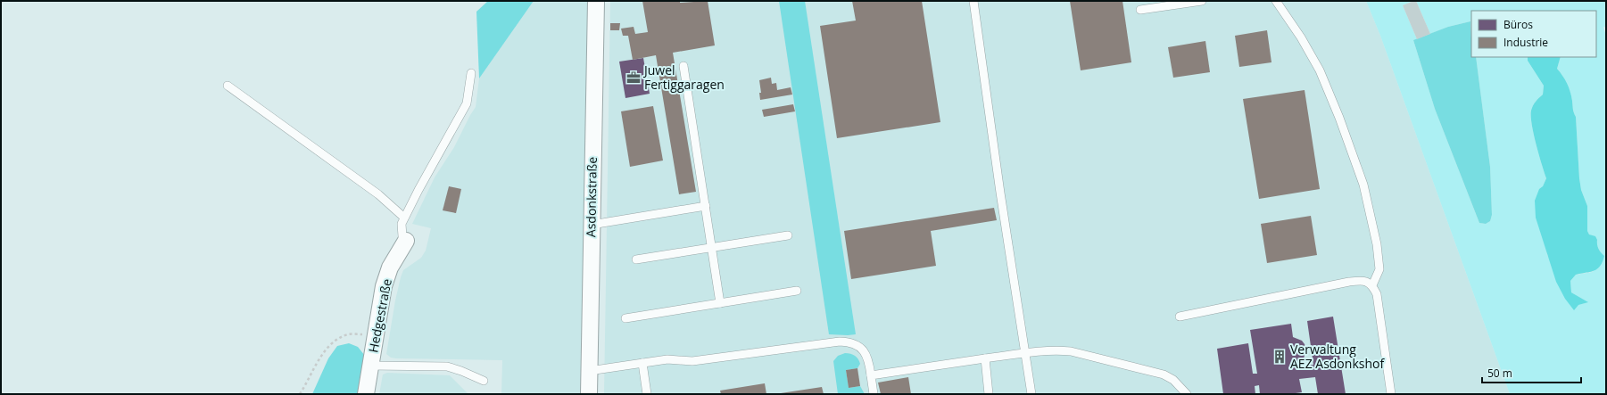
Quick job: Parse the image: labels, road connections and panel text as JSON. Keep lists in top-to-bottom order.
{
  "streets": {
    "street": ["Asdonkstraße", "Hedgestraße"]
  },
  "places": {
    "office": ["Juwel Fertiggaragen"],
    "building": ["Verwaltung AEZ Asdonkshof"]
  },
  "legend": ["Büros", "Industrie"],
  "scale_bar": "50 m"
}
